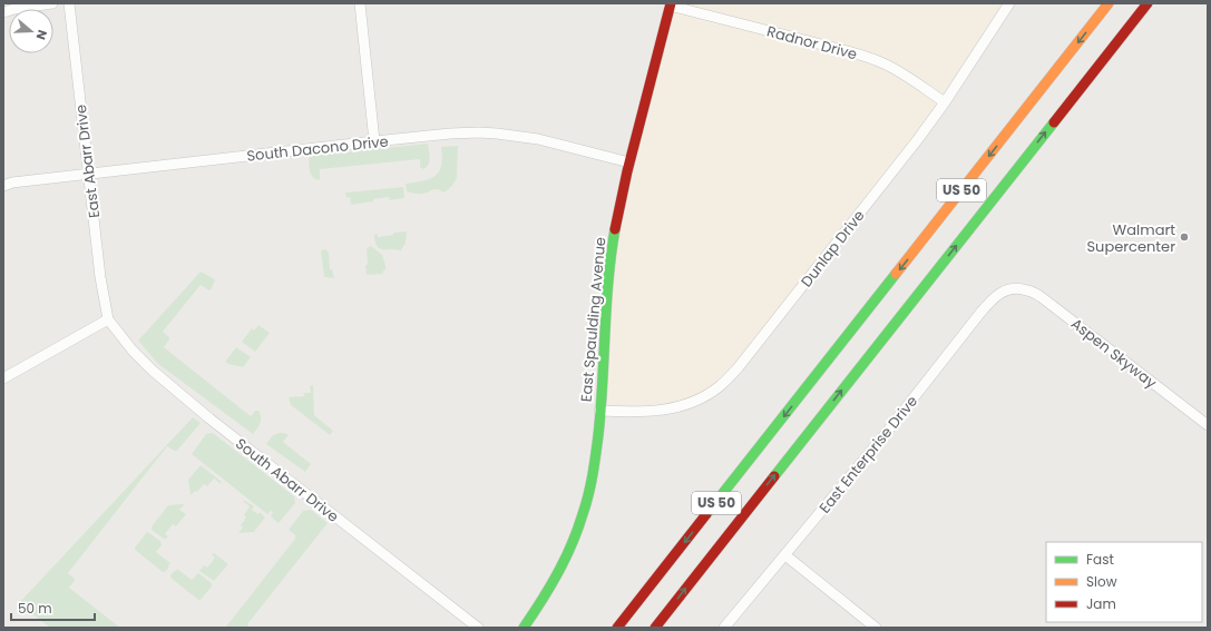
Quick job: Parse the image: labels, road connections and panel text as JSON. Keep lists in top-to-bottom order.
{
  "streets": {
    "main road": ["US 50", "East Spaulding Avenue"],
    "street": [
      "Radnor Drive",
      "South Dacono Drive",
      "East Abarr Drive",
      "Dunlap Drive",
      "Aspen Skyway",
      "East Enterprise Drive",
      "South Abarr Drive"
    ]
  },
  "crossings": [
    ["Radnor Drive", "Dunlap Drive"],
    ["Radnor Drive", "East Spaulding Avenue"],
    ["South Dacono Drive", "East Abarr Drive"],
    ["South Dacono Drive", "East Spaulding Avenue"],
    ["East Abarr Drive", "South Abarr Drive"],
    ["Dunlap Drive", "East Spaulding Avenue"],
    ["Aspen Skyway", "East Enterprise Drive"]
  ],
  "places": ["Walmart Supercenter"],
  "legend": ["Fast", "Slow", "Jam"],
  "scale_bar": "50 m",
  "north": "right"
}
